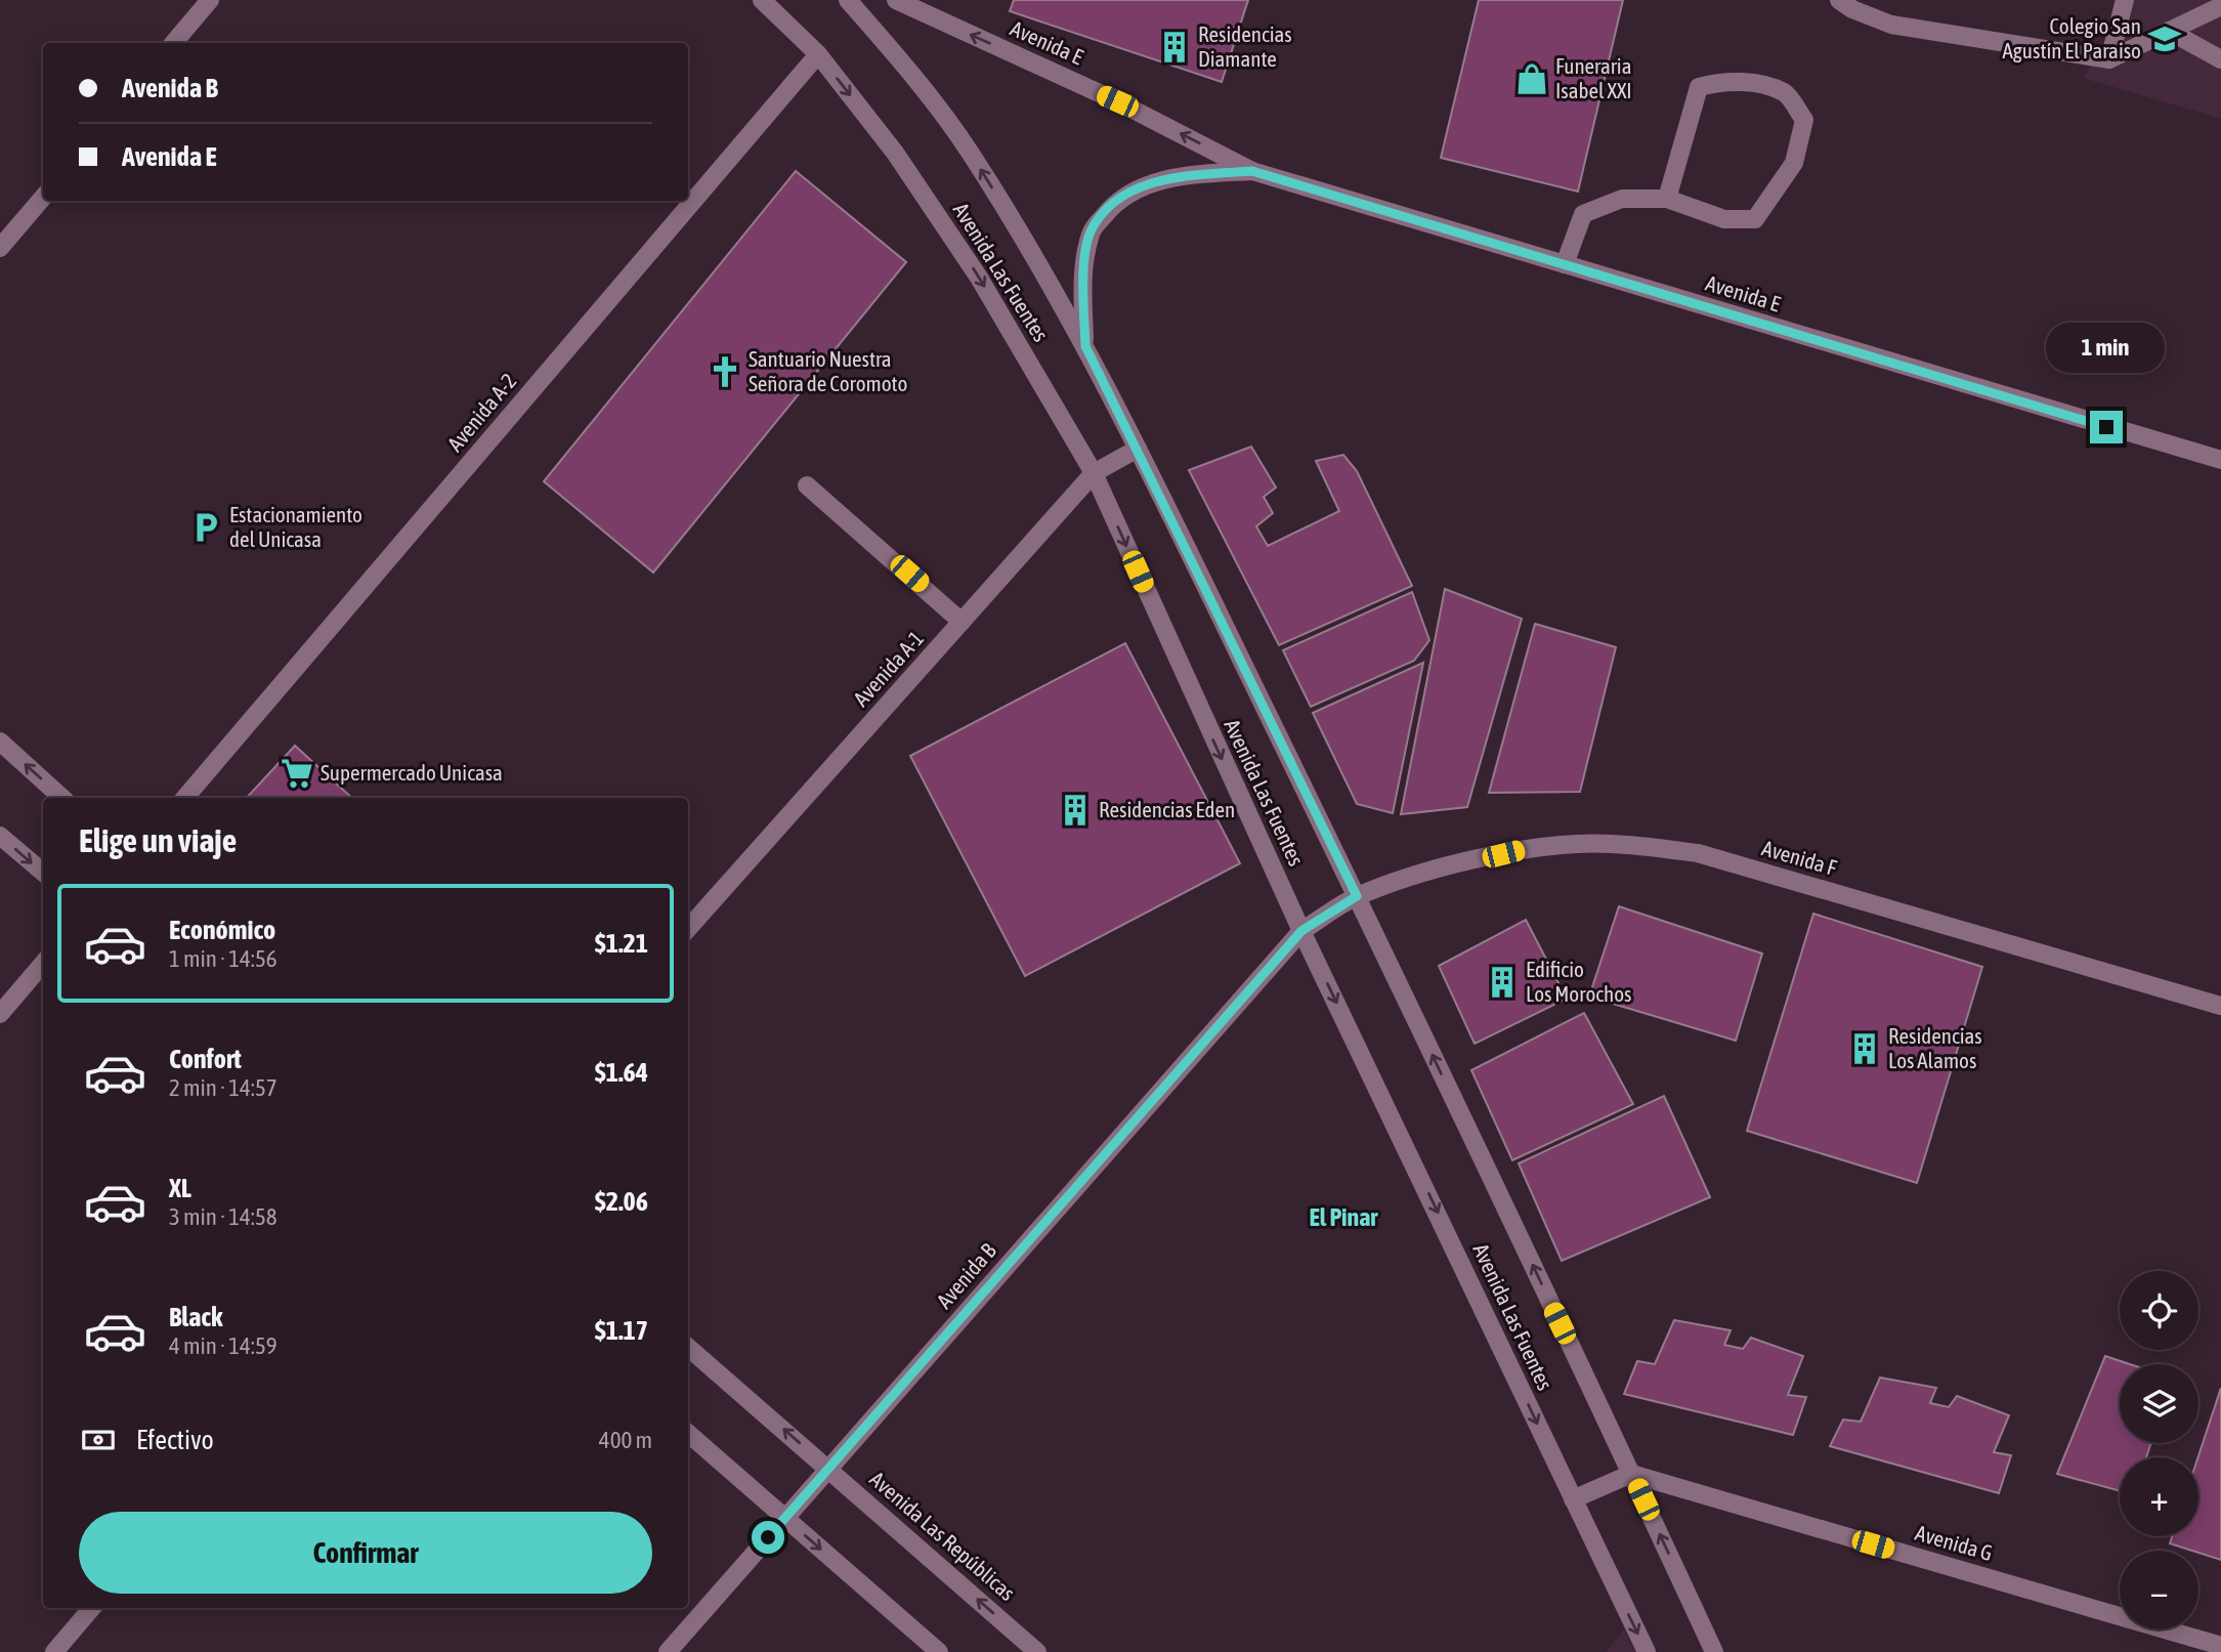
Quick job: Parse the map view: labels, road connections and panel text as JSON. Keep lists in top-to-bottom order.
{
  "streets": {
    "street": [
      "Avenida E",
      "Avenida Las Fuentes",
      "Avenida A-2",
      "Avenida A-1",
      "Avenida F",
      "Avenida B",
      "Avenida Las Repúblicas",
      "Avenida G"
    ]
  },
  "crossings": [
    ["Avenida E", "Avenida Las Fuentes"],
    ["Avenida Las Fuentes", "Avenida A-2"],
    ["Avenida Las Fuentes", "Avenida A-1"],
    ["Avenida Las Fuentes", "Avenida F"],
    ["Avenida Las Fuentes", "Avenida B"],
    ["Avenida Las Fuentes", "Avenida G"],
    ["Avenida F", "Avenida B"],
    ["Avenida B", "Avenida Las Repúblicas"]
  ],
  "districts": ["El Pinar"],
  "places": {
    "school or university": ["Colegio San Agustín El Paraiso"],
    "building": [
      "Residencias Diamante",
      "Residencias Eden",
      "Edificio Los Morochos",
      "Residencias Los Alamos"
    ],
    "shop": ["Funeraria Isabel XXI"],
    "church": ["Santuario Nuestra Señora de Coromoto"],
    "parking": ["Estacionamiento del Unicasa"],
    "supermarket": ["Supermercado Unicasa"]
  },
  "page": {
    "banner": ["Avenida B", "Avenida E"],
    "bubble": "1 min",
    "heading": "Elige un viaje",
    "list": [
      {
        "name": "Económico",
        "note": "1 min · 14:56",
        "value": "$1.21"
      },
      {
        "name": "Confort",
        "note": "2 min · 14:57",
        "value": "$1.64"
      },
      {
        "name": "XL",
        "note": "3 min · 14:58",
        "value": "$2.06"
      },
      {
        "name": "Black",
        "note": "4 min · 14:59",
        "value": "$1.17"
      }
    ],
    "map_buttons": ["+", "−"],
    "pay": ["Efectivo", "400 m"],
    "buttons": "Confirmar"
  }
}
